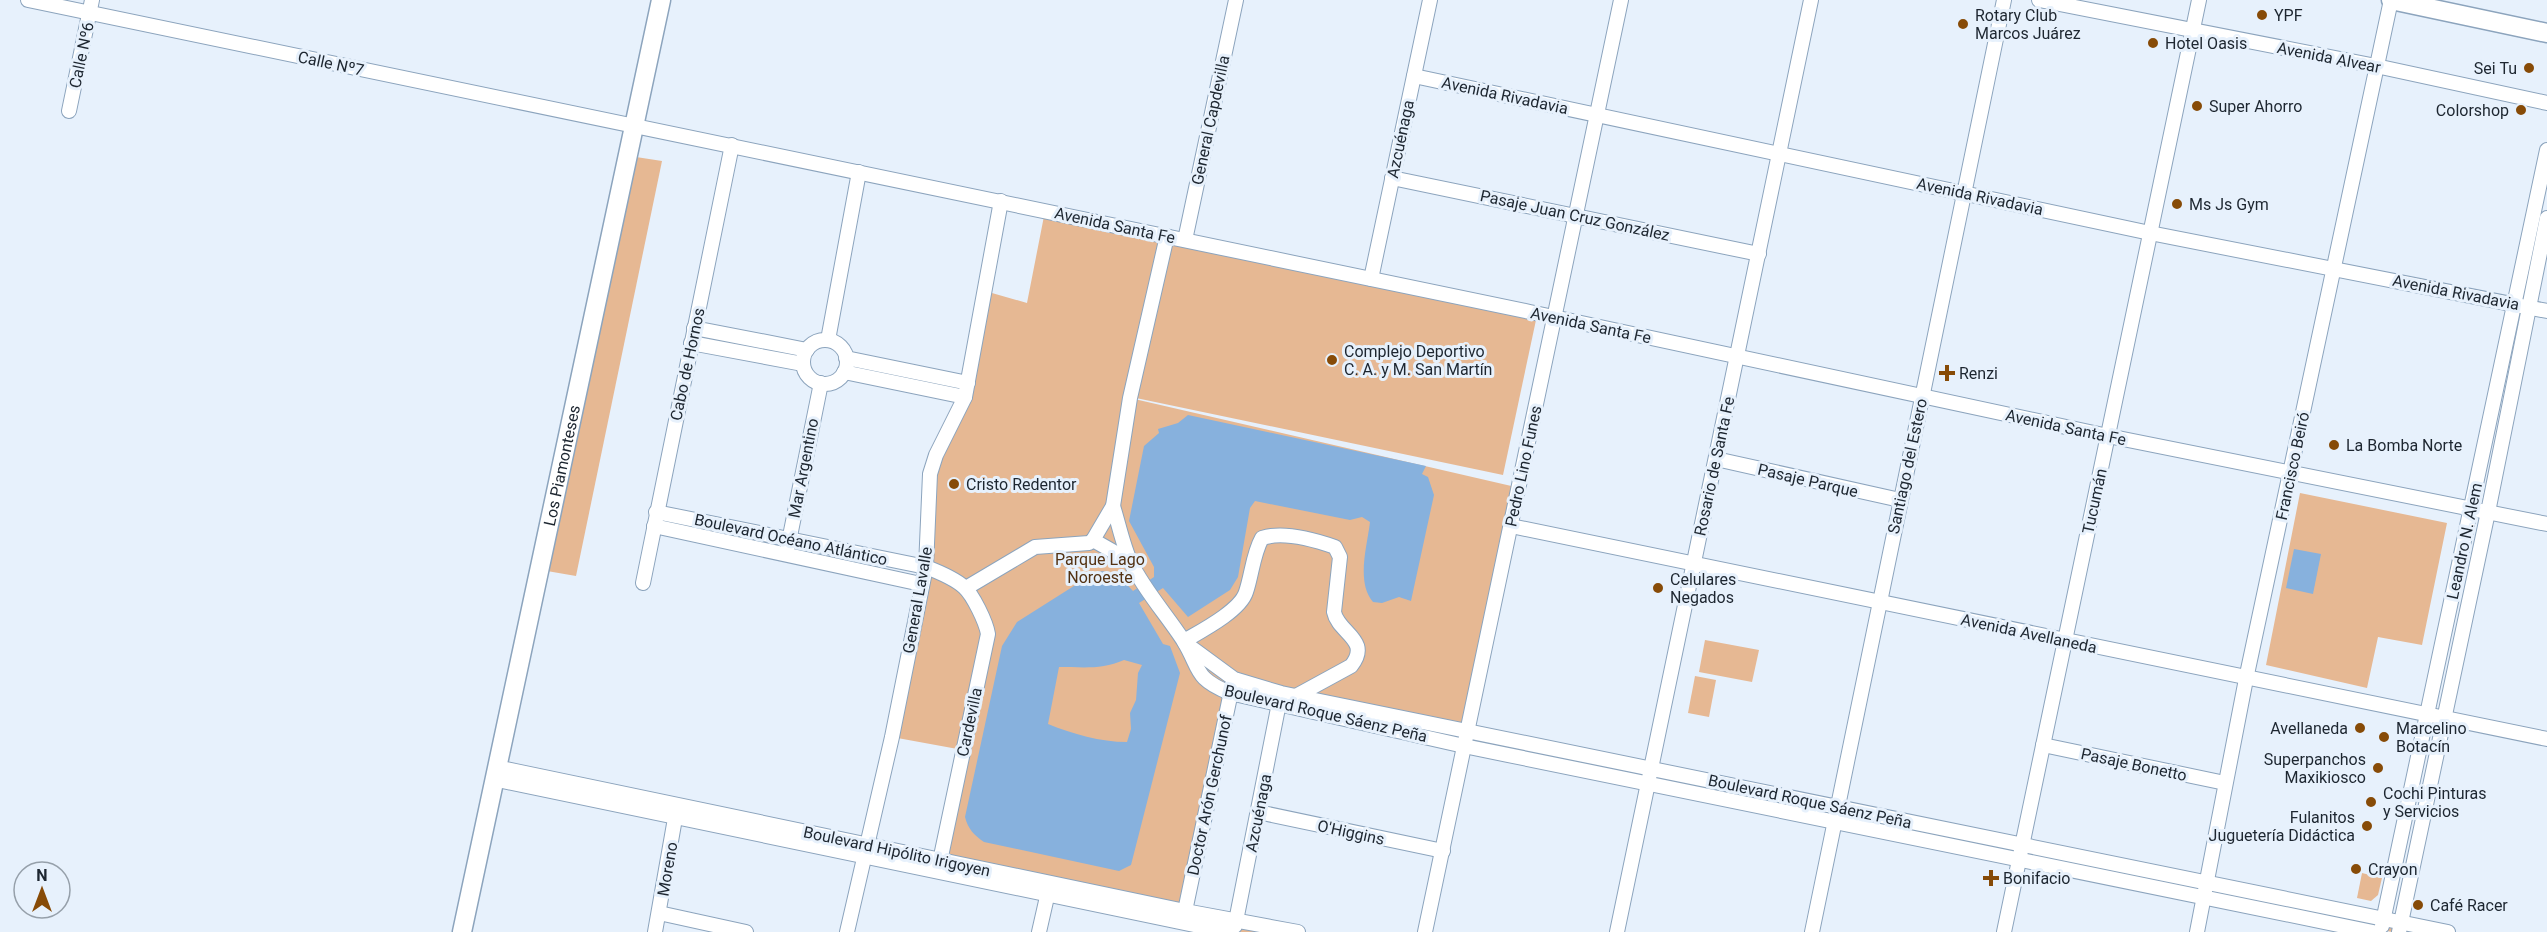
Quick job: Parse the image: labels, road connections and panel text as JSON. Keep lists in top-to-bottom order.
{
  "streets": {
    "main road": ["Los Piamonteses"],
    "street": [
      "Calle Nº6",
      "Avenida Alvear",
      "Calle Nº7",
      "Avenida Rivadavia",
      "General Capdevilla",
      "Azcuénaga",
      "Pasaje Juan Cruz González",
      "Avenida Santa Fe",
      "Cabo de Hornos",
      "Pedro Lino Funes",
      "Rosario de Santa Fe",
      "Santiago del Estero",
      "Francisco Beiró",
      "Mar Argentino",
      "Pasaje Parque",
      "Tucumán",
      "Boulevard Océano Atlántico",
      "Leandro N. Alem",
      "General Lavalle",
      "Avenida Avellaneda",
      "Boulevard Roque Sáenz Peña",
      "Cardevilla",
      "Pasaje Bonetto",
      "Doctor Arón Gerchunof",
      "O'Higgins",
      "Boulevard Hipólito Irigoyen",
      "Moreno"
    ]
  },
  "crossings": [
    ["Calle Nº6", "Calle Nº7"],
    ["Avenida Alvear", "Francisco Beiró"],
    ["Avenida Alvear", "Tucumán"],
    ["Calle Nº7", "Avenida Santa Fe"],
    ["Calle Nº7", "Los Piamonteses"],
    ["Avenida Rivadavia", "Azcuénaga"],
    ["Avenida Rivadavia", "Pedro Lino Funes"],
    ["Avenida Rivadavia", "Rosario de Santa Fe"],
    ["Avenida Rivadavia", "Santiago del Estero"],
    ["Avenida Rivadavia", "Francisco Beiró"],
    ["Avenida Rivadavia", "Tucumán"],
    ["Avenida Rivadavia", "Leandro N. Alem"],
    ["General Capdevilla", "Avenida Santa Fe"],
    ["Azcuénaga", "Pasaje Juan Cruz González"],
    ["Azcuénaga", "Avenida Santa Fe"],
    ["Azcuénaga", "Boulevard Roque Sáenz Peña"],
    ["Azcuénaga", "O'Higgins"],
    ["Azcuénaga", "Boulevard Hipólito Irigoyen"],
    ["Pasaje Juan Cruz González", "Pedro Lino Funes"],
    ["Pasaje Juan Cruz González", "Rosario de Santa Fe"],
    ["Avenida Santa Fe", "Cabo de Hornos"],
    ["Avenida Santa Fe", "Los Piamonteses"],
    ["Avenida Santa Fe", "Pedro Lino Funes"],
    ["Avenida Santa Fe", "Rosario de Santa Fe"],
    ["Avenida Santa Fe", "Santiago del Estero"],
    ["Avenida Santa Fe", "Francisco Beiró"],
    ["Avenida Santa Fe", "Tucumán"],
    ["Avenida Santa Fe", "Leandro N. Alem"],
    ["Avenida Santa Fe", "General Lavalle"],
    ["Cabo de Hornos", "Boulevard Océano Atlántico"],
    ["Los Piamonteses", "Boulevard Hipólito Irigoyen"],
    ["Pedro Lino Funes", "Avenida Avellaneda"],
    ["Pedro Lino Funes", "Boulevard Roque Sáenz Peña"],
    ["Pedro Lino Funes", "O'Higgins"],
    ["Rosario de Santa Fe", "Pasaje Parque"],
    ["Rosario de Santa Fe", "Avenida Avellaneda"],
    ["Rosario de Santa Fe", "Boulevard Roque Sáenz Peña"],
    ["Santiago del Estero", "Pasaje Parque"],
    ["Santiago del Estero", "Avenida Avellaneda"],
    ["Santiago del Estero", "Boulevard Roque Sáenz Peña"],
    ["Francisco Beiró", "Avenida Avellaneda"],
    ["Francisco Beiró", "Boulevard Roque Sáenz Peña"],
    ["Francisco Beiró", "Pasaje Bonetto"],
    ["Mar Argentino", "Boulevard Océano Atlántico"],
    ["Tucumán", "Avenida Avellaneda"],
    ["Tucumán", "Boulevard Roque Sáenz Peña"],
    ["Tucumán", "Pasaje Bonetto"],
    ["Boulevard Océano Atlántico", "General Lavalle"],
    ["Boulevard Océano Atlántico", "Cardevilla"],
    ["Leandro N. Alem", "Avenida Avellaneda"],
    ["Leandro N. Alem", "Boulevard Roque Sáenz Peña"],
    ["General Lavalle", "Boulevard Hipólito Irigoyen"],
    ["Boulevard Roque Sáenz Peña", "Doctor Arón Gerchunof"],
    ["Cardevilla", "Boulevard Hipólito Irigoyen"],
    ["Doctor Arón Gerchunof", "Boulevard Hipólito Irigoyen"],
    ["Boulevard Hipólito Irigoyen", "Moreno"]
  ],
  "parks": ["Parque Lago Noroeste"],
  "places": {
    "other": [
      "YPF",
      "Rotary Club Marcos Juárez",
      "Hotel Oasis",
      "Sei Tu",
      "Super Ahorro",
      "Colorshop",
      "Ms Js Gym",
      "Complejo Deportivo C. A. y M. San Martín",
      "La Bomba Norte",
      "Cristo Redentor",
      "Celulares Negados",
      "Avellaneda",
      "Marcelino Botacín",
      "Superpanchos Maxikiosco",
      "Cochi Pinturas y Servicios",
      "Fulanitos Juguetería Didáctica",
      "Crayon",
      "Café Racer"
    ],
    "health": ["Renzi", "Bonifacio"]
  },
  "north": "top"
}
